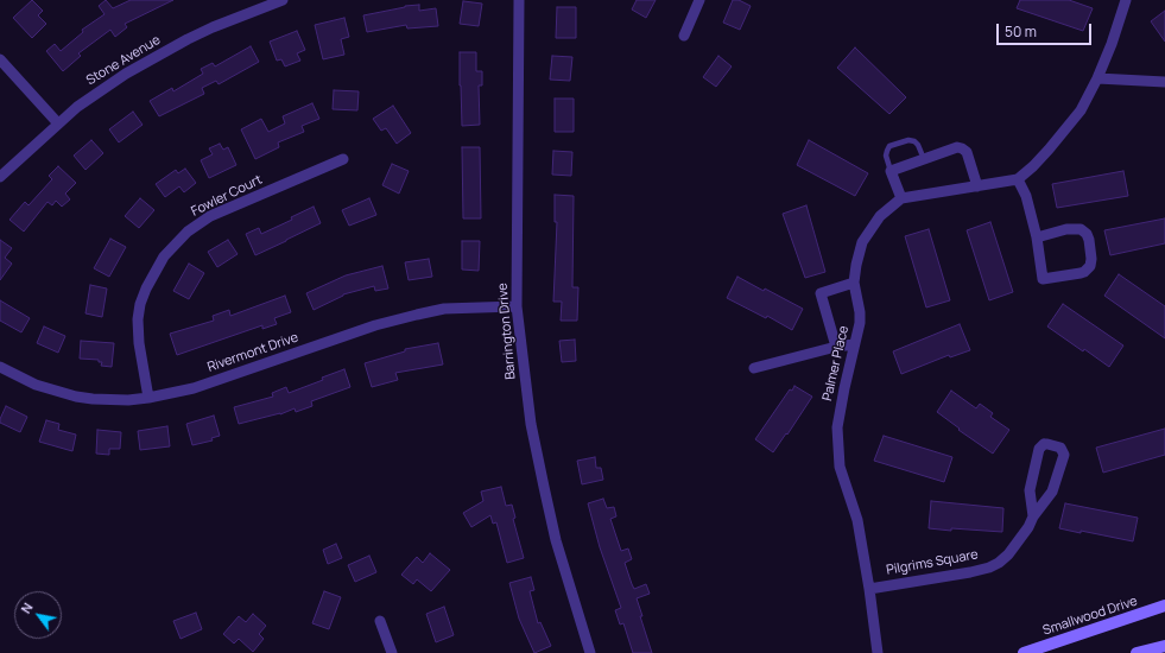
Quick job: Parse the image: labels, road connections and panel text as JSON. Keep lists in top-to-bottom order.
{
  "streets": {
    "main road": ["Smallwood Drive"],
    "street": [
      "Stone Avenue",
      "Fowler Court",
      "Barrington Drive",
      "Rivermont Drive",
      "Palmer Place",
      "Pilgrims Square"
    ]
  },
  "crossings": [
    ["Fowler Court", "Rivermont Drive"],
    ["Barrington Drive", "Rivermont Drive"],
    ["Palmer Place", "Pilgrims Square"]
  ],
  "scale_bar": "50 m",
  "north": "top left"
}
